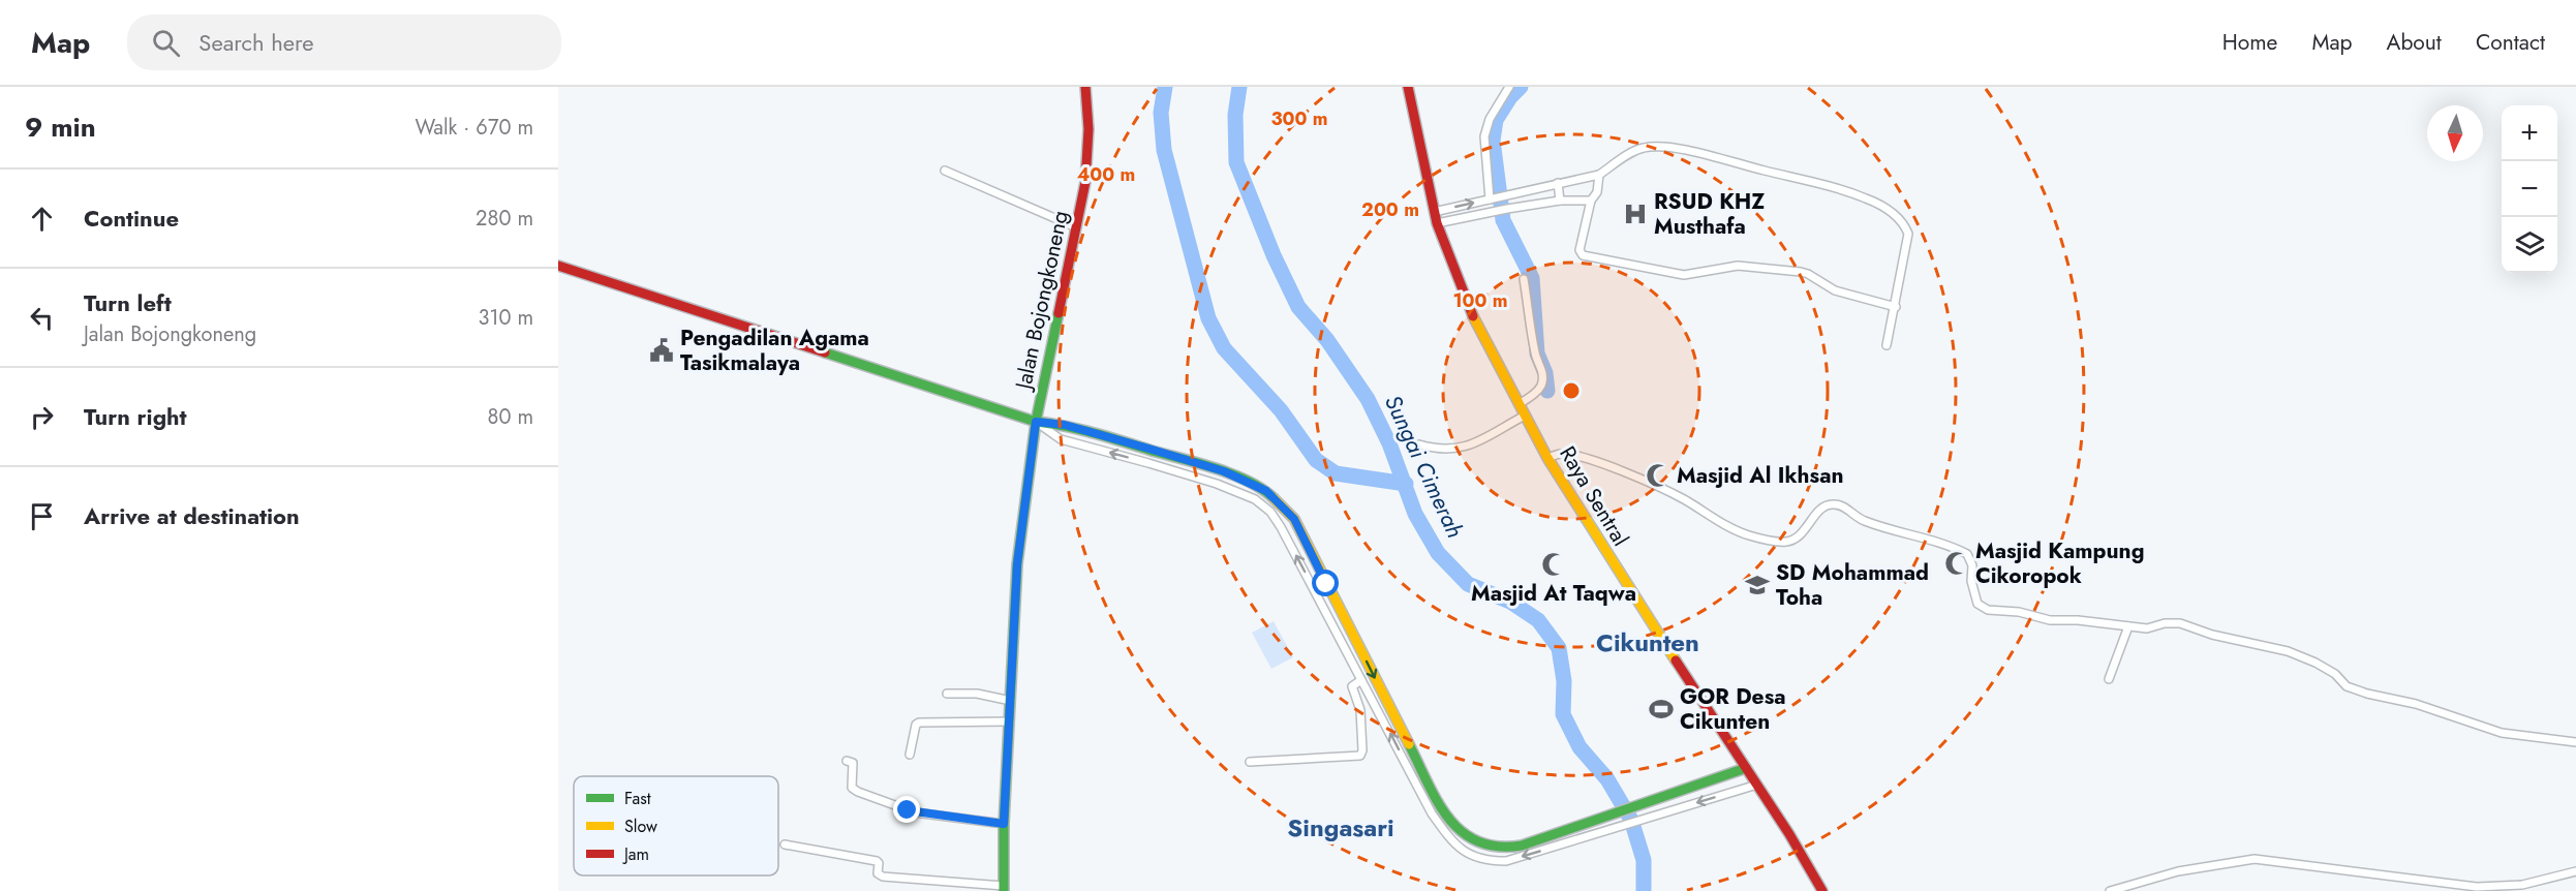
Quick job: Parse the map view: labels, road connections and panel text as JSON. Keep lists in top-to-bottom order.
{
  "streets": {
    "main road": ["Jalan Bojongkoneng", "Raya Sentral"]
  },
  "districts": ["Cikunten", "Singasari"],
  "water": ["Sungai Cimerah"],
  "places": {
    "hospital": ["RSUD KHZ Musthafa"],
    "public building": ["Pengadilan Agama Tasikmalaya"],
    "mosque": ["Masjid Al Ikhsan", "Masjid Kampung Cikoropok", "Masjid At Taqwa"],
    "school or university": ["SD Mohammad Toha"],
    "sports": ["GOR Desa Cikunten"]
  },
  "legend": ["Fast", "Slow", "Jam"],
  "north": "bottom",
  "page": {
    "header": "Map",
    "search": "Search here",
    "nav": [
      "Home",
      "Map",
      "About",
      "Contact"
    ],
    "heading": ["9 min", "Walk · 670 m"],
    "map_buttons": ["+", "−"],
    "list": [
      ["Continue", "280 m"],
      ["Turn left", "Jalan Bojongkoneng", "310 m"],
      ["Turn right", "80 m"],
      "Arrive at destination"
    ]
  },
  "rings": [
    "300 m",
    "400 m",
    "200 m",
    "100 m"
  ]
}
